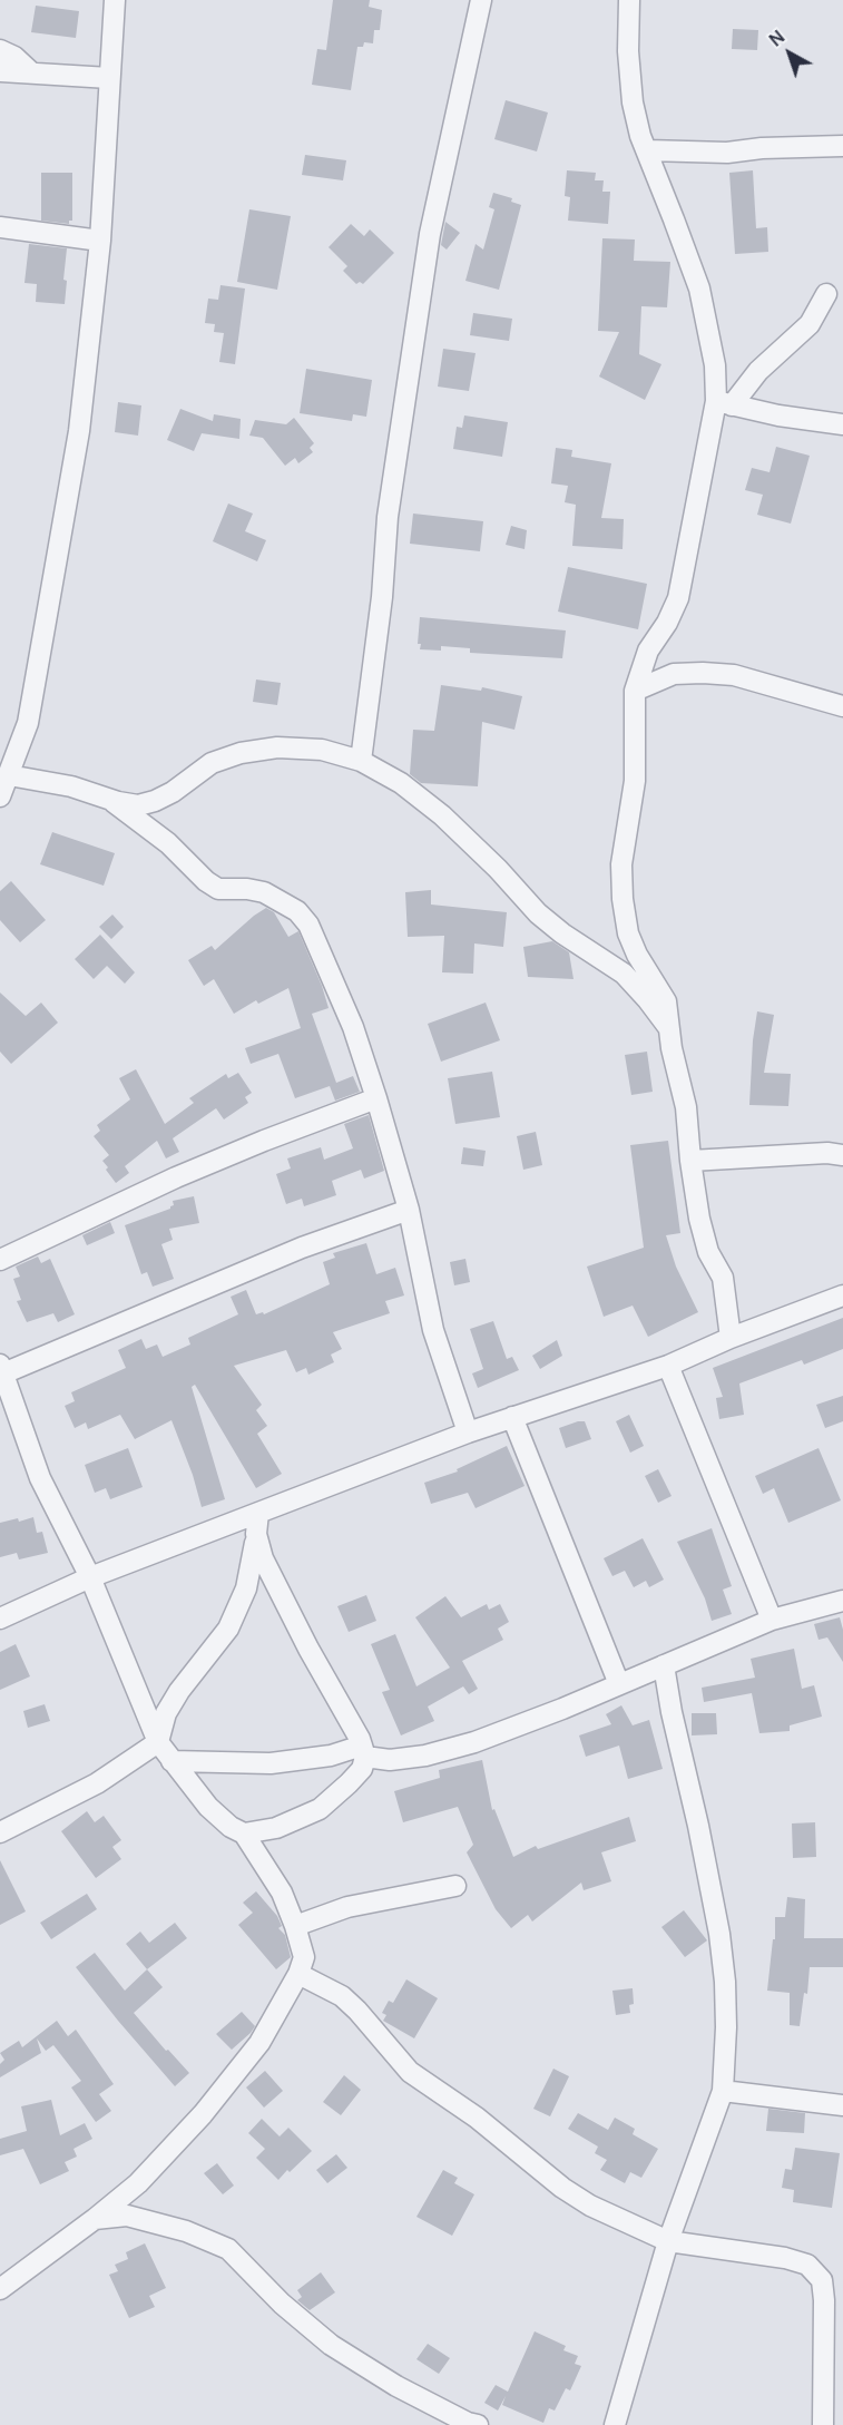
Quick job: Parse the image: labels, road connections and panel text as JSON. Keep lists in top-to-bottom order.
{
  "north": "top left"
}
